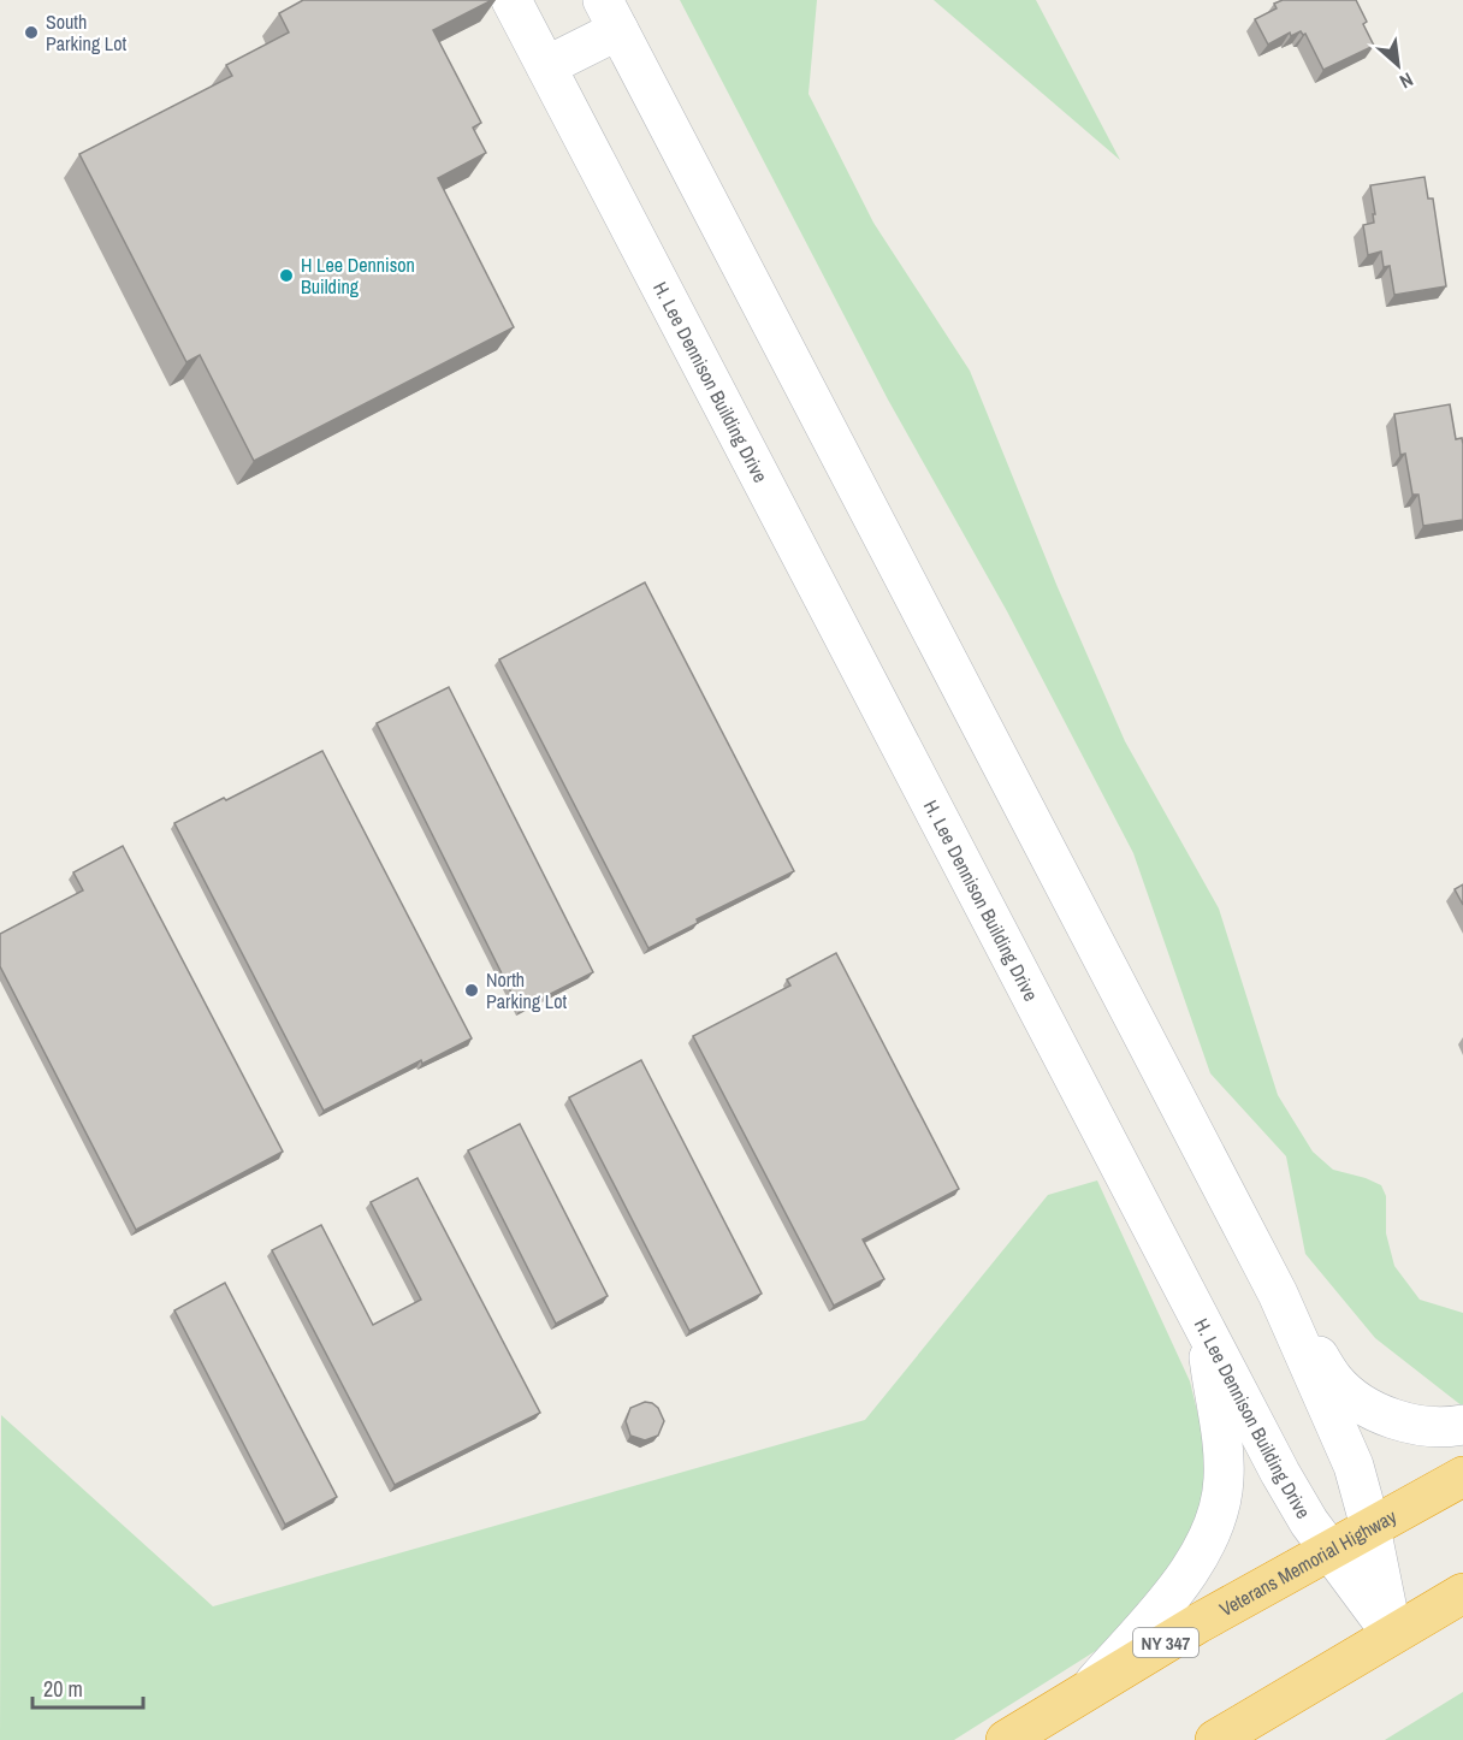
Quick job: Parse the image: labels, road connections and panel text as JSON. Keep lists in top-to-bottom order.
{
  "streets": {
    "highway": ["Veterans Memorial Highway", "NY 347"],
    "street": ["H. Lee Dennison Building Drive"]
  },
  "crossings": [
    ["H. Lee Dennison Building Drive", "Veterans Memorial Highway"]
  ],
  "places": ["South Parking Lot", "H Lee Dennison Building", "North Parking Lot"],
  "scale_bar": "20 m",
  "north": "bottom right"
}
